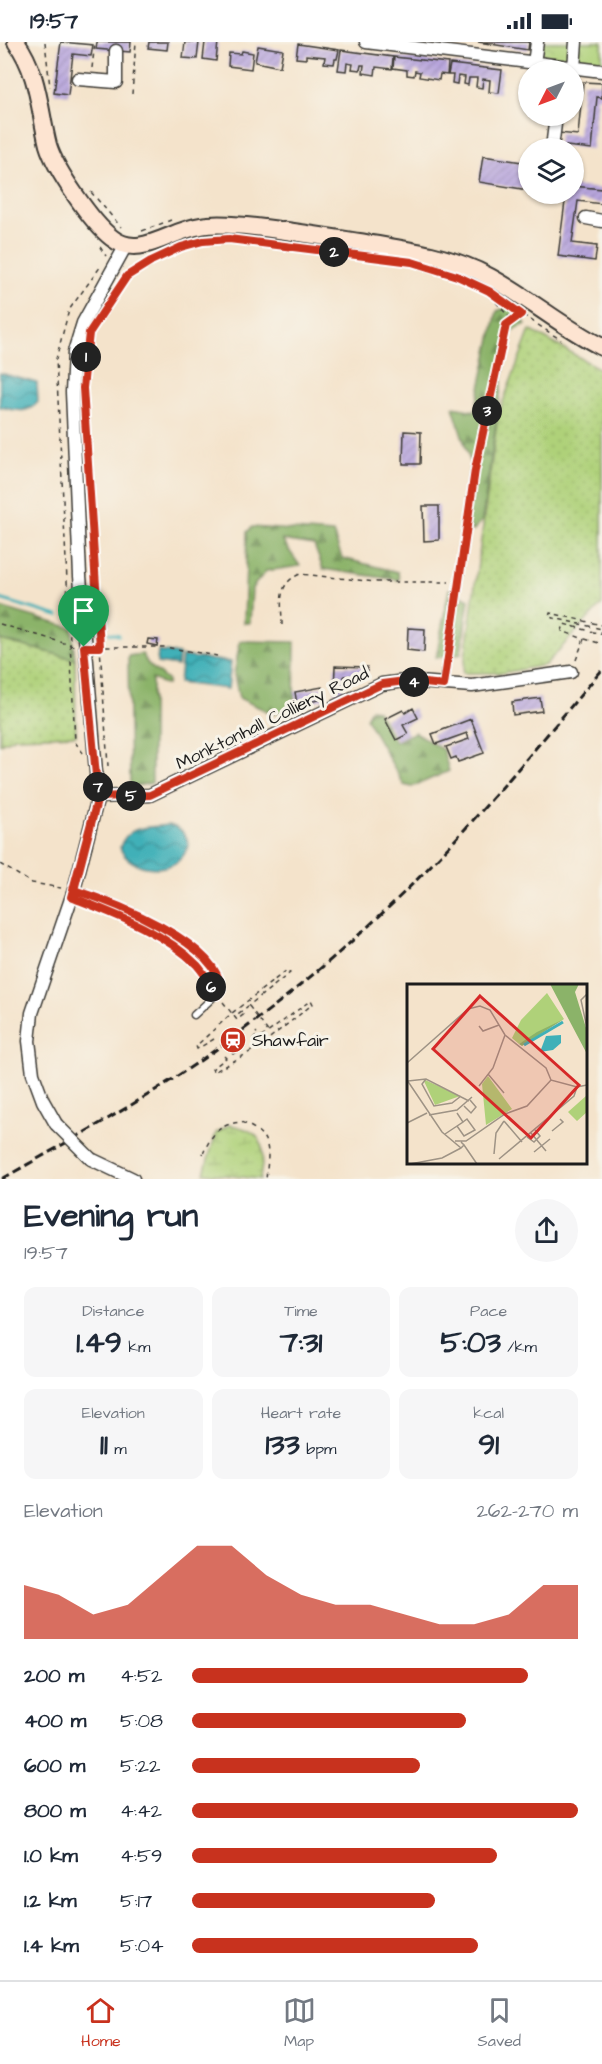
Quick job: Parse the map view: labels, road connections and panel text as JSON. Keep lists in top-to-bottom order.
{
  "streets": {
    "street": ["Monktonhall Colliery Road"]
  },
  "places": {
    "station": ["Shawfair"]
  },
  "north": "bottom left",
  "page": {
    "status": "19:57",
    "pins": [
      "2",
      "1",
      "3",
      "4",
      "7",
      "5",
      "6"
    ],
    "heading": ["Evening run", "19:57"],
    "stats": [
      ["Distance", "1.49 km"],
      ["Time", "7:31"],
      ["Pace", "5:03 /km"],
      ["Elevation", "11 m"],
      ["Heart rate", "133 bpm"],
      ["kcal", "91"]
    ],
    "chart": ["Elevation", "262–270 m"],
    "list": [
      {
        "name": "200 m",
        "note": "4:52"
      },
      {
        "name": "400 m",
        "note": "5:08"
      },
      {
        "name": "600 m",
        "note": "5:22"
      },
      {
        "name": "800 m",
        "note": "4:42"
      },
      {
        "name": "1.0 km",
        "note": "4:59"
      },
      {
        "name": "1.2 km",
        "note": "5:17"
      },
      {
        "name": "1.4 km",
        "note": "5:04"
      }
    ],
    "tabs": ["Home", "Map", "Saved"]
  }
}
